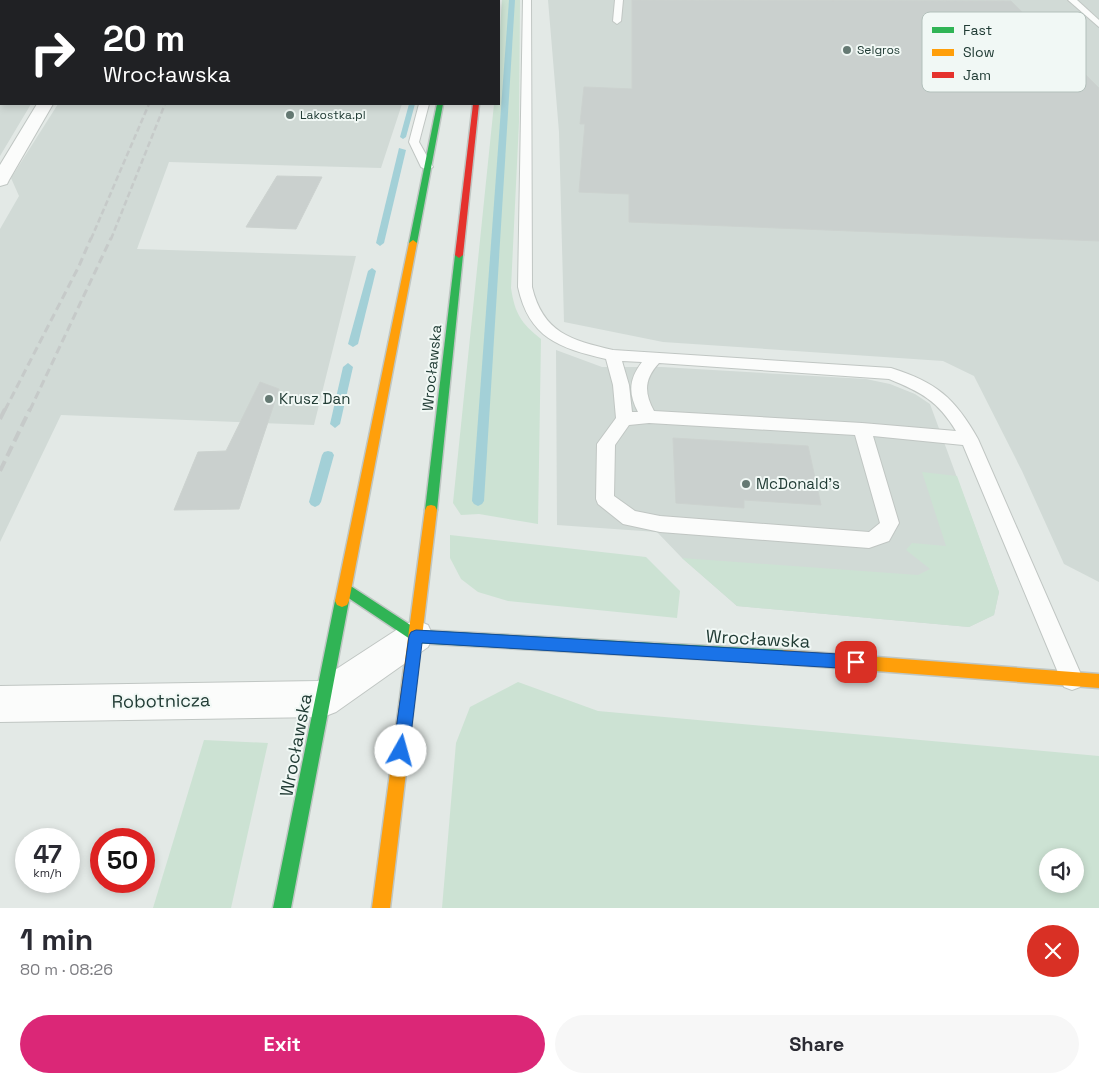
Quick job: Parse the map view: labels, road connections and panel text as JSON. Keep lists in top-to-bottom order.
{
  "streets": {
    "main road": ["Wrocławska"],
    "street": ["Robotnicza"]
  },
  "crossings": [
    ["Wrocławska", "Robotnicza"]
  ],
  "places": [
    "Selgros",
    "Lakostka.pl",
    "Krusz Dan",
    "McDonald's"
  ],
  "legend": ["Fast", "Slow", "Jam"],
  "page": {
    "turn": ["20 m", "Wrocławska"],
    "speed": "47 km/h",
    "limit": "50",
    "heading": ["1 min", "80 m · 08:26"],
    "buttons": ["Exit", "Share"]
  }
}
